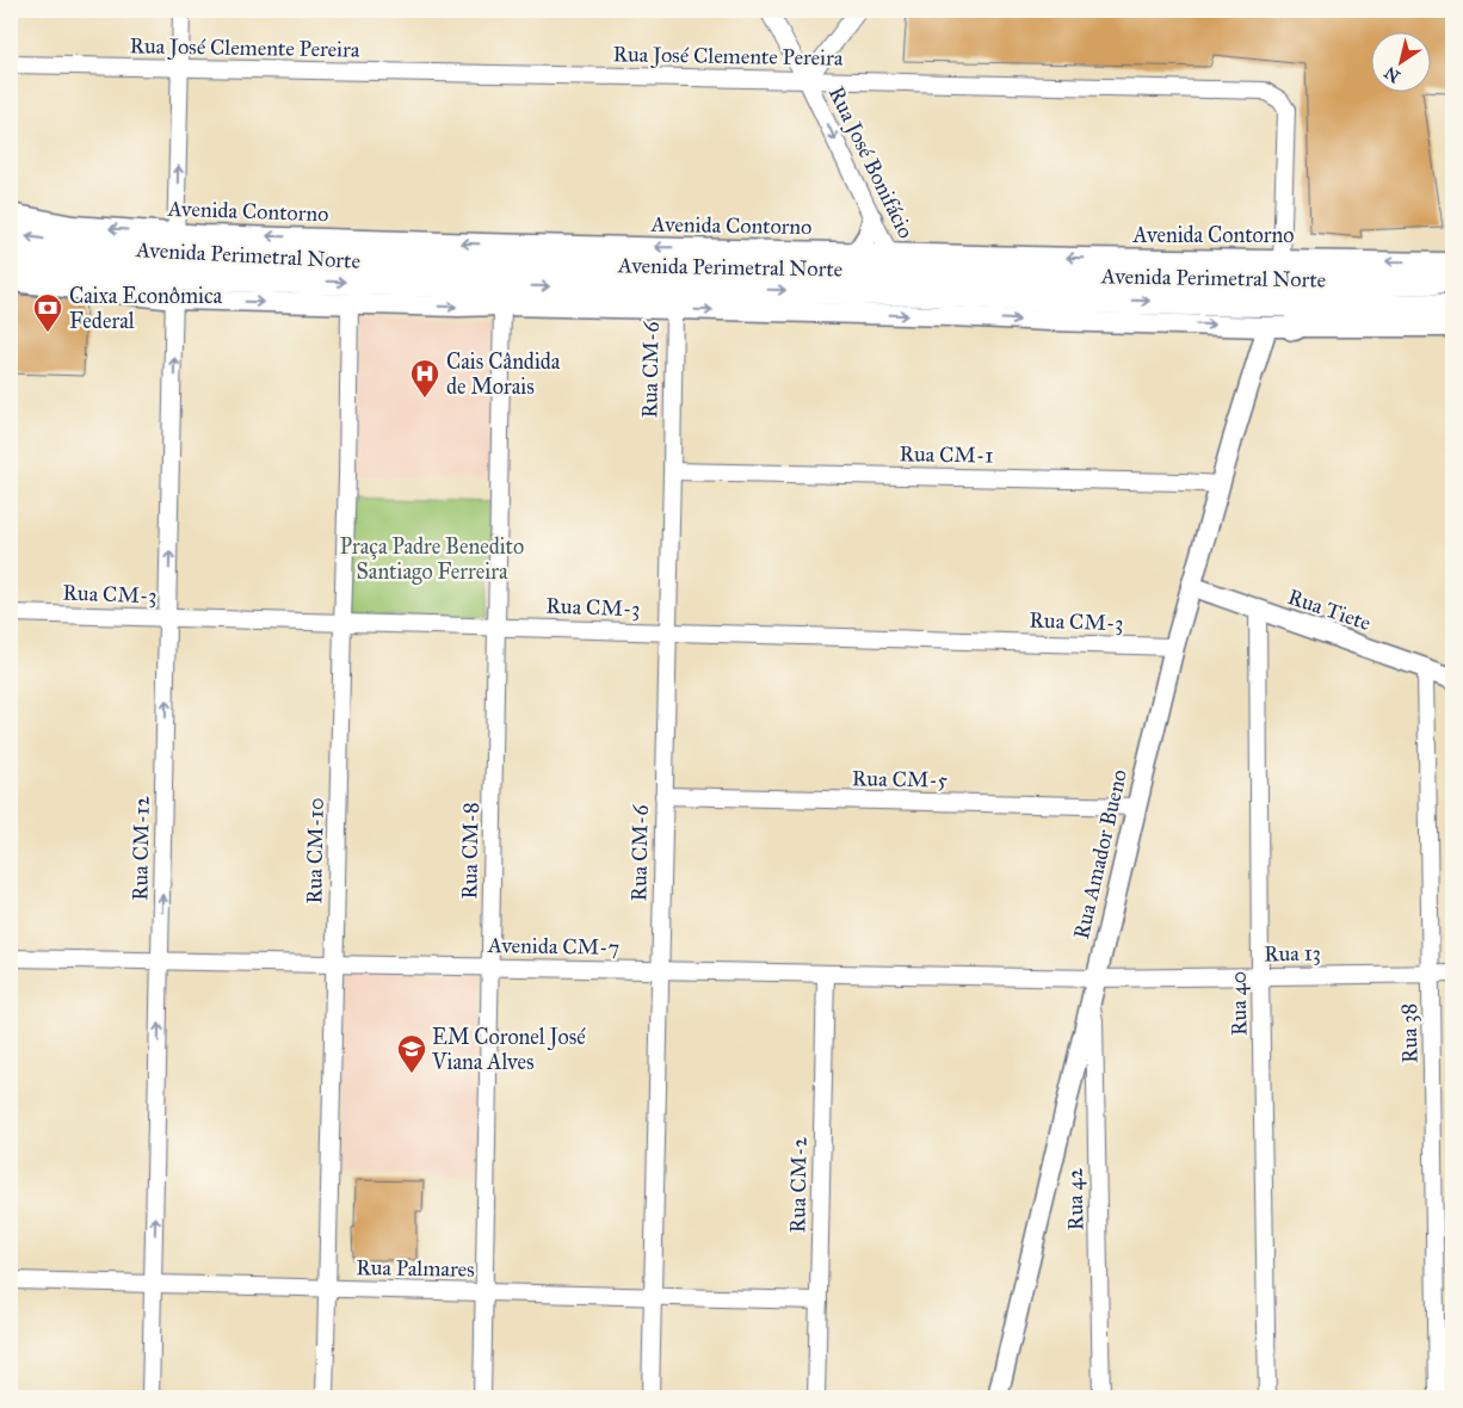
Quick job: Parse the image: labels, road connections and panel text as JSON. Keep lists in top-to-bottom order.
{
  "streets": {
    "highway": ["Avenida Perimetral Norte"],
    "street": [
      "Rua José Clemente Pereira",
      "Rua José Bonifácio",
      "Avenida Contorno",
      "Rua CM-6",
      "Rua CM-1",
      "Rua CM-3",
      "Rua Tiete",
      "Rua CM-5",
      "Rua CM-12",
      "Rua CM-10",
      "Rua CM-8",
      "Rua Amador Bueno",
      "Avenida CM-7",
      "Rua 13",
      "Rua 40",
      "Rua 38",
      "Rua CM-2",
      "Rua 42",
      "Rua Palmares"
    ]
  },
  "crossings": [
    ["Rua José Clemente Pereira", "Rua José Bonifácio"],
    ["Rua José Clemente Pereira", "Avenida Contorno"],
    ["Rua José Clemente Pereira", "Rua CM-12"],
    ["Rua José Bonifácio", "Avenida Contorno"],
    ["Rua José Bonifácio", "Avenida Perimetral Norte"],
    ["Avenida Contorno", "Avenida Perimetral Norte"],
    ["Avenida Contorno", "Rua CM-6"],
    ["Avenida Contorno", "Rua CM-12"],
    ["Avenida Contorno", "Rua CM-10"],
    ["Avenida Contorno", "Rua CM-8"],
    ["Avenida Contorno", "Rua Amador Bueno"],
    ["Avenida Perimetral Norte", "Rua CM-12"],
    ["Rua CM-6", "Rua CM-1"],
    ["Rua CM-6", "Rua CM-3"],
    ["Rua CM-6", "Rua CM-5"],
    ["Rua CM-6", "Avenida CM-7"],
    ["Rua CM-6", "Rua Palmares"],
    ["Rua CM-1", "Rua Amador Bueno"],
    ["Rua CM-3", "Rua CM-12"],
    ["Rua CM-3", "Rua CM-10"],
    ["Rua CM-3", "Rua CM-8"],
    ["Rua CM-3", "Rua Amador Bueno"],
    ["Rua Tiete", "Rua Amador Bueno"],
    ["Rua Tiete", "Rua 40"],
    ["Rua Tiete", "Rua 38"],
    ["Rua CM-5", "Rua Amador Bueno"],
    ["Rua CM-12", "Avenida CM-7"],
    ["Rua CM-12", "Rua Palmares"],
    ["Rua CM-10", "Avenida CM-7"],
    ["Rua CM-10", "Rua Palmares"],
    ["Rua CM-8", "Avenida CM-7"],
    ["Rua CM-8", "Rua Palmares"],
    ["Rua Amador Bueno", "Avenida CM-7"],
    ["Rua Amador Bueno", "Rua 13"],
    ["Rua Amador Bueno", "Rua 42"],
    ["Avenida CM-7", "Rua 13"],
    ["Avenida CM-7", "Rua CM-2"],
    ["Rua 13", "Rua 40"],
    ["Rua 13", "Rua 38"],
    ["Rua CM-2", "Rua Palmares"]
  ],
  "one_way": ["Rua José Bonifácio", "Rua CM-12"],
  "parks": ["Praça Padre Benedito Santiago Ferreira"],
  "places": {
    "bank": ["Caixa Econômica Federal"],
    "hospital": ["Cais Cândida de Morais"],
    "school or university": ["EM Coronel José Viana Alves"]
  },
  "north": "bottom left"
}
